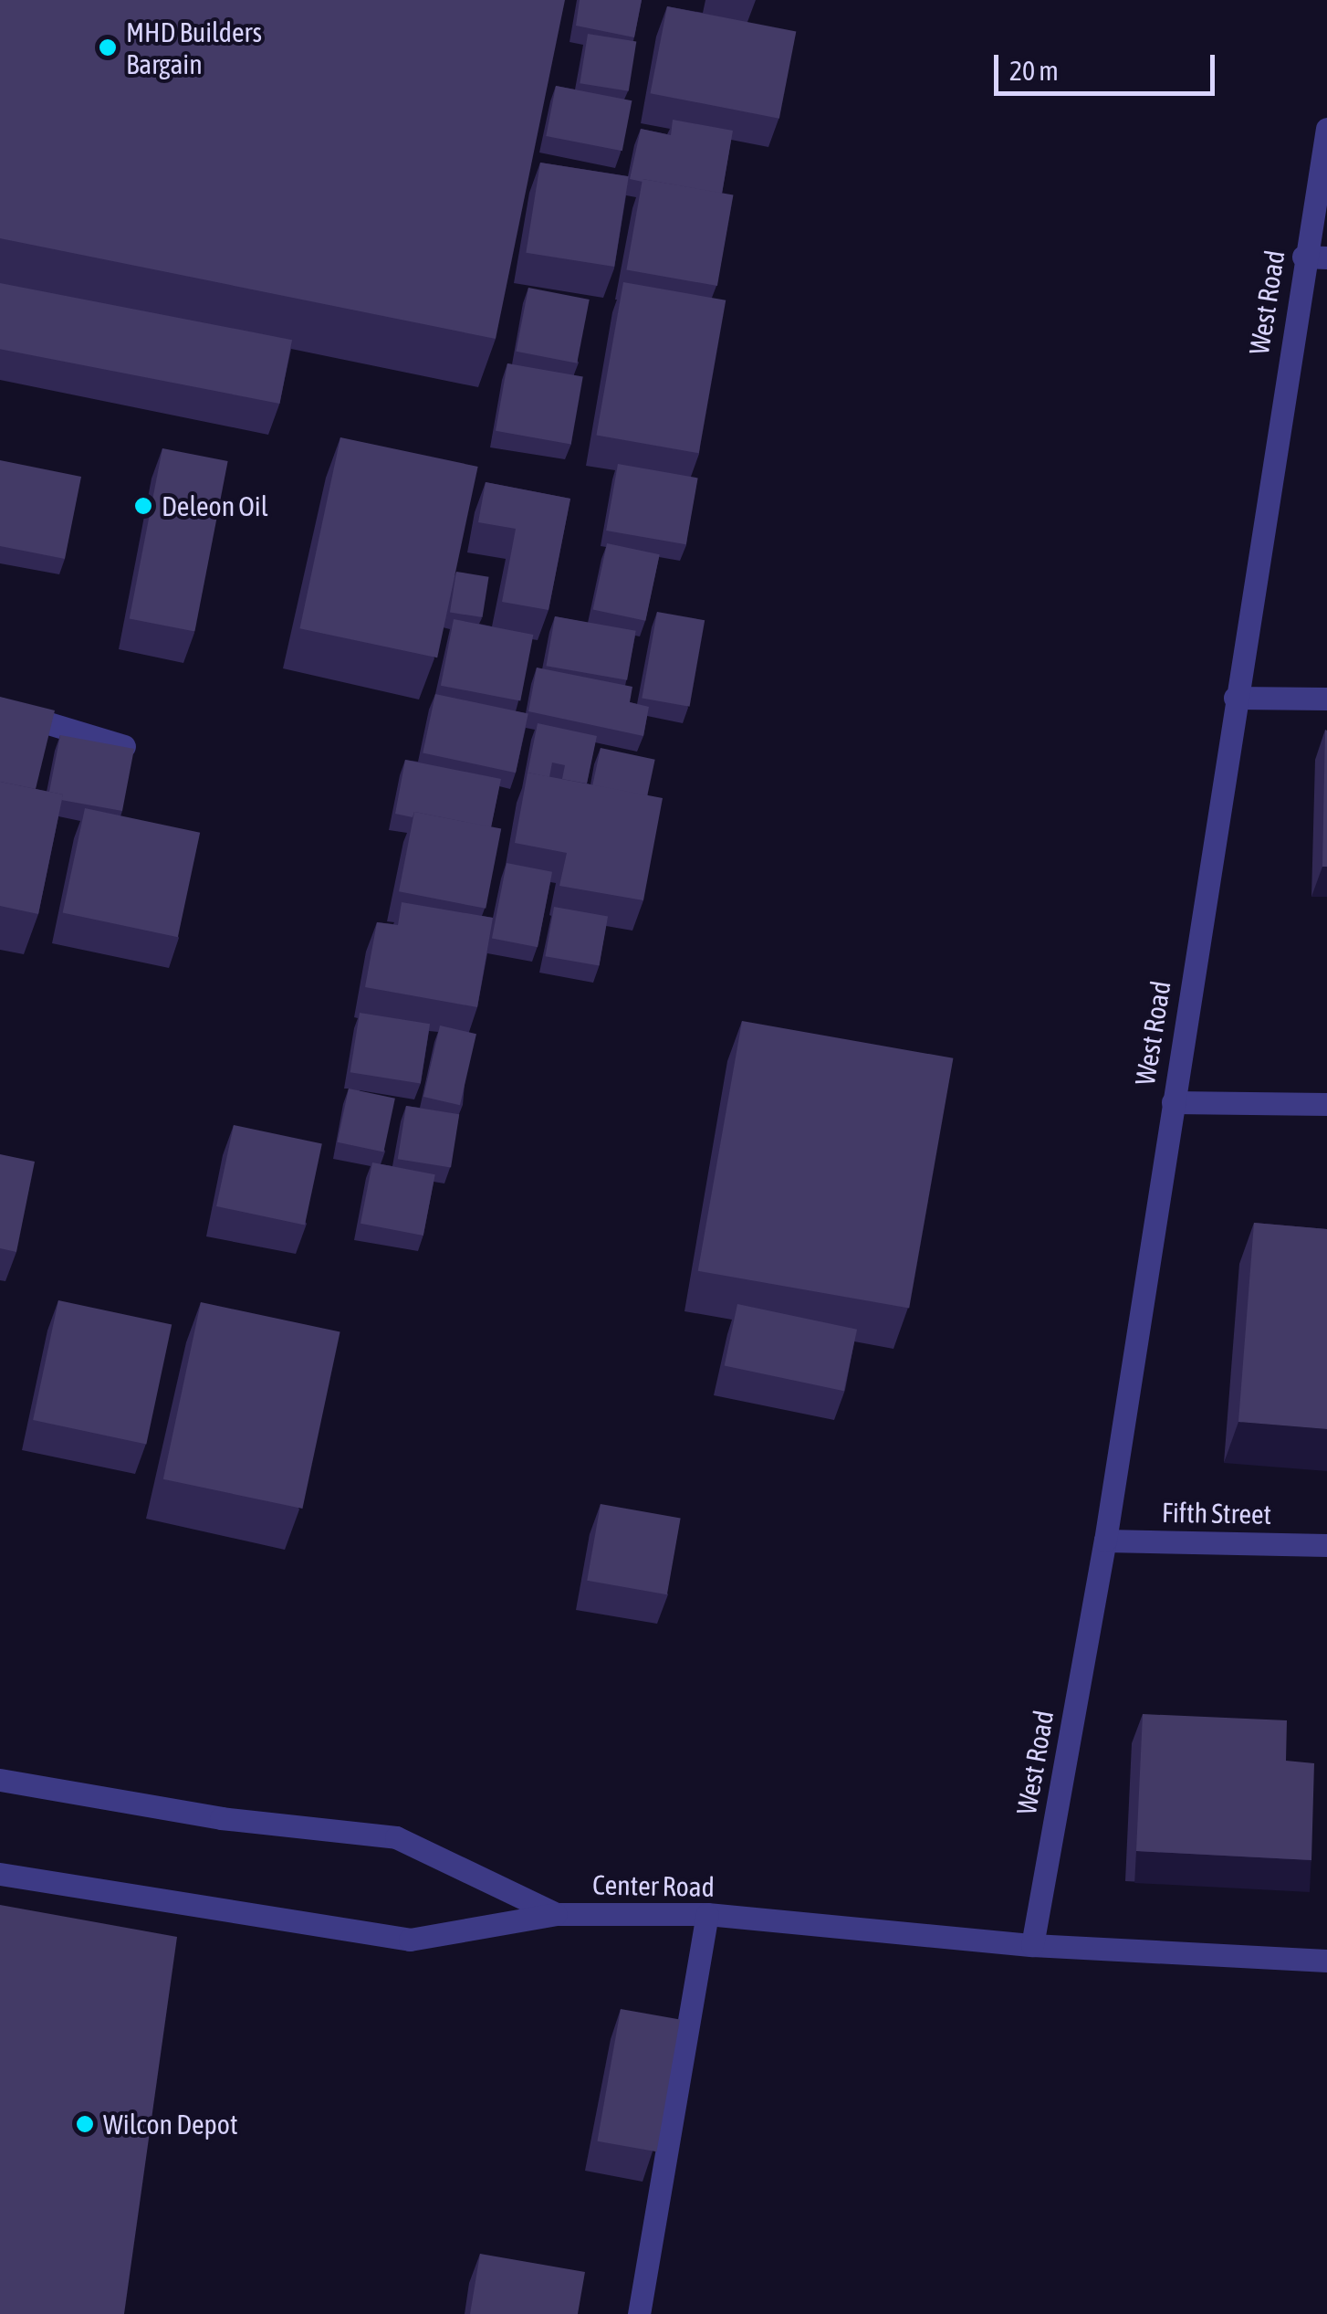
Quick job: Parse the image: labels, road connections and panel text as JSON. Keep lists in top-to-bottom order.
{
  "streets": {
    "street": ["West Road", "Fifth Street", "Center Road"]
  },
  "crossings": [
    ["West Road", "Fifth Street"],
    ["West Road", "Center Road"]
  ],
  "places": ["MHD Builders Bargain", "Deleon Oil", "Wilcon Depot"],
  "scale_bar": "20 m"
}
